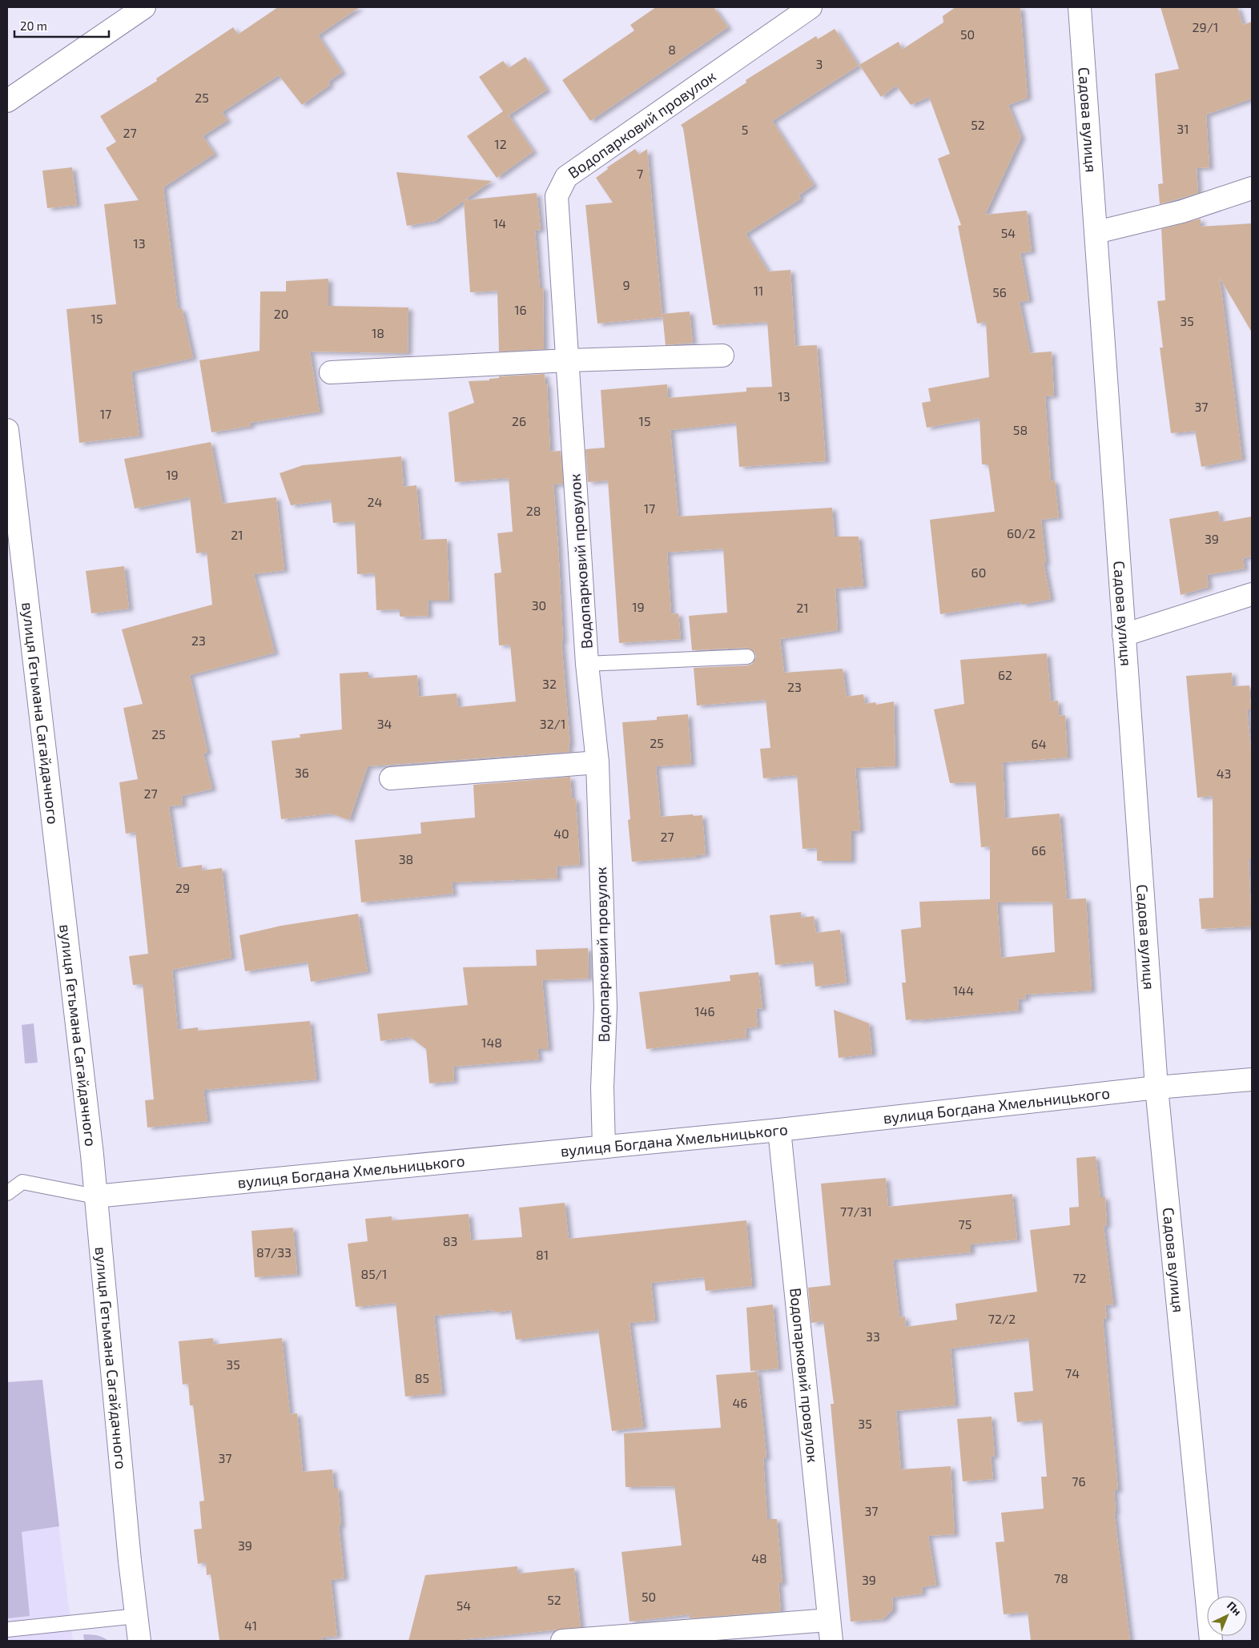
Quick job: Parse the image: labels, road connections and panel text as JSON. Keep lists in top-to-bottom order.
{
  "streets": {
    "street": [
      "Садова вулиця",
      "Водопарковий провулок",
      "вулиця Гетьмана Сагайдачного",
      "вулиця Богдана Хмельницького"
    ]
  },
  "crossings": [
    ["Садова вулиця", "вулиця Богдана Хмельницького"],
    ["Водопарковий провулок", "вулиця Богдана Хмельницького"],
    ["вулиця Гетьмана Сагайдачного", "вулиця Богдана Хмельницького"]
  ],
  "house_numbers": [
    "29/1",
    "50",
    "8",
    "3",
    "25",
    "52",
    "31",
    "5",
    "27",
    "12",
    "7",
    "14",
    "54",
    "13",
    "9",
    "11",
    "56",
    "16",
    "20",
    "15",
    "35",
    "18",
    "13",
    "37",
    "17",
    "26",
    "15",
    "58",
    "19",
    "24",
    "17",
    "28",
    "60/2",
    "21",
    "39",
    "60",
    "30",
    "19",
    "21",
    "23",
    "62",
    "32",
    "23",
    "34",
    "32/1",
    "25",
    "25",
    "64",
    "36",
    "43",
    "27",
    "40",
    "27",
    "66",
    "38",
    "29",
    "144",
    "146",
    "148",
    "77/31",
    "75",
    "83",
    "87/33",
    "81",
    "85/1",
    "72",
    "72/2",
    "33",
    "35",
    "74",
    "85",
    "46",
    "35",
    "37",
    "76",
    "37",
    "39",
    "48",
    "78",
    "39",
    "50",
    "52",
    "54",
    "41"
  ],
  "scale_bar": "20 m",
  "north": "top right"
}
